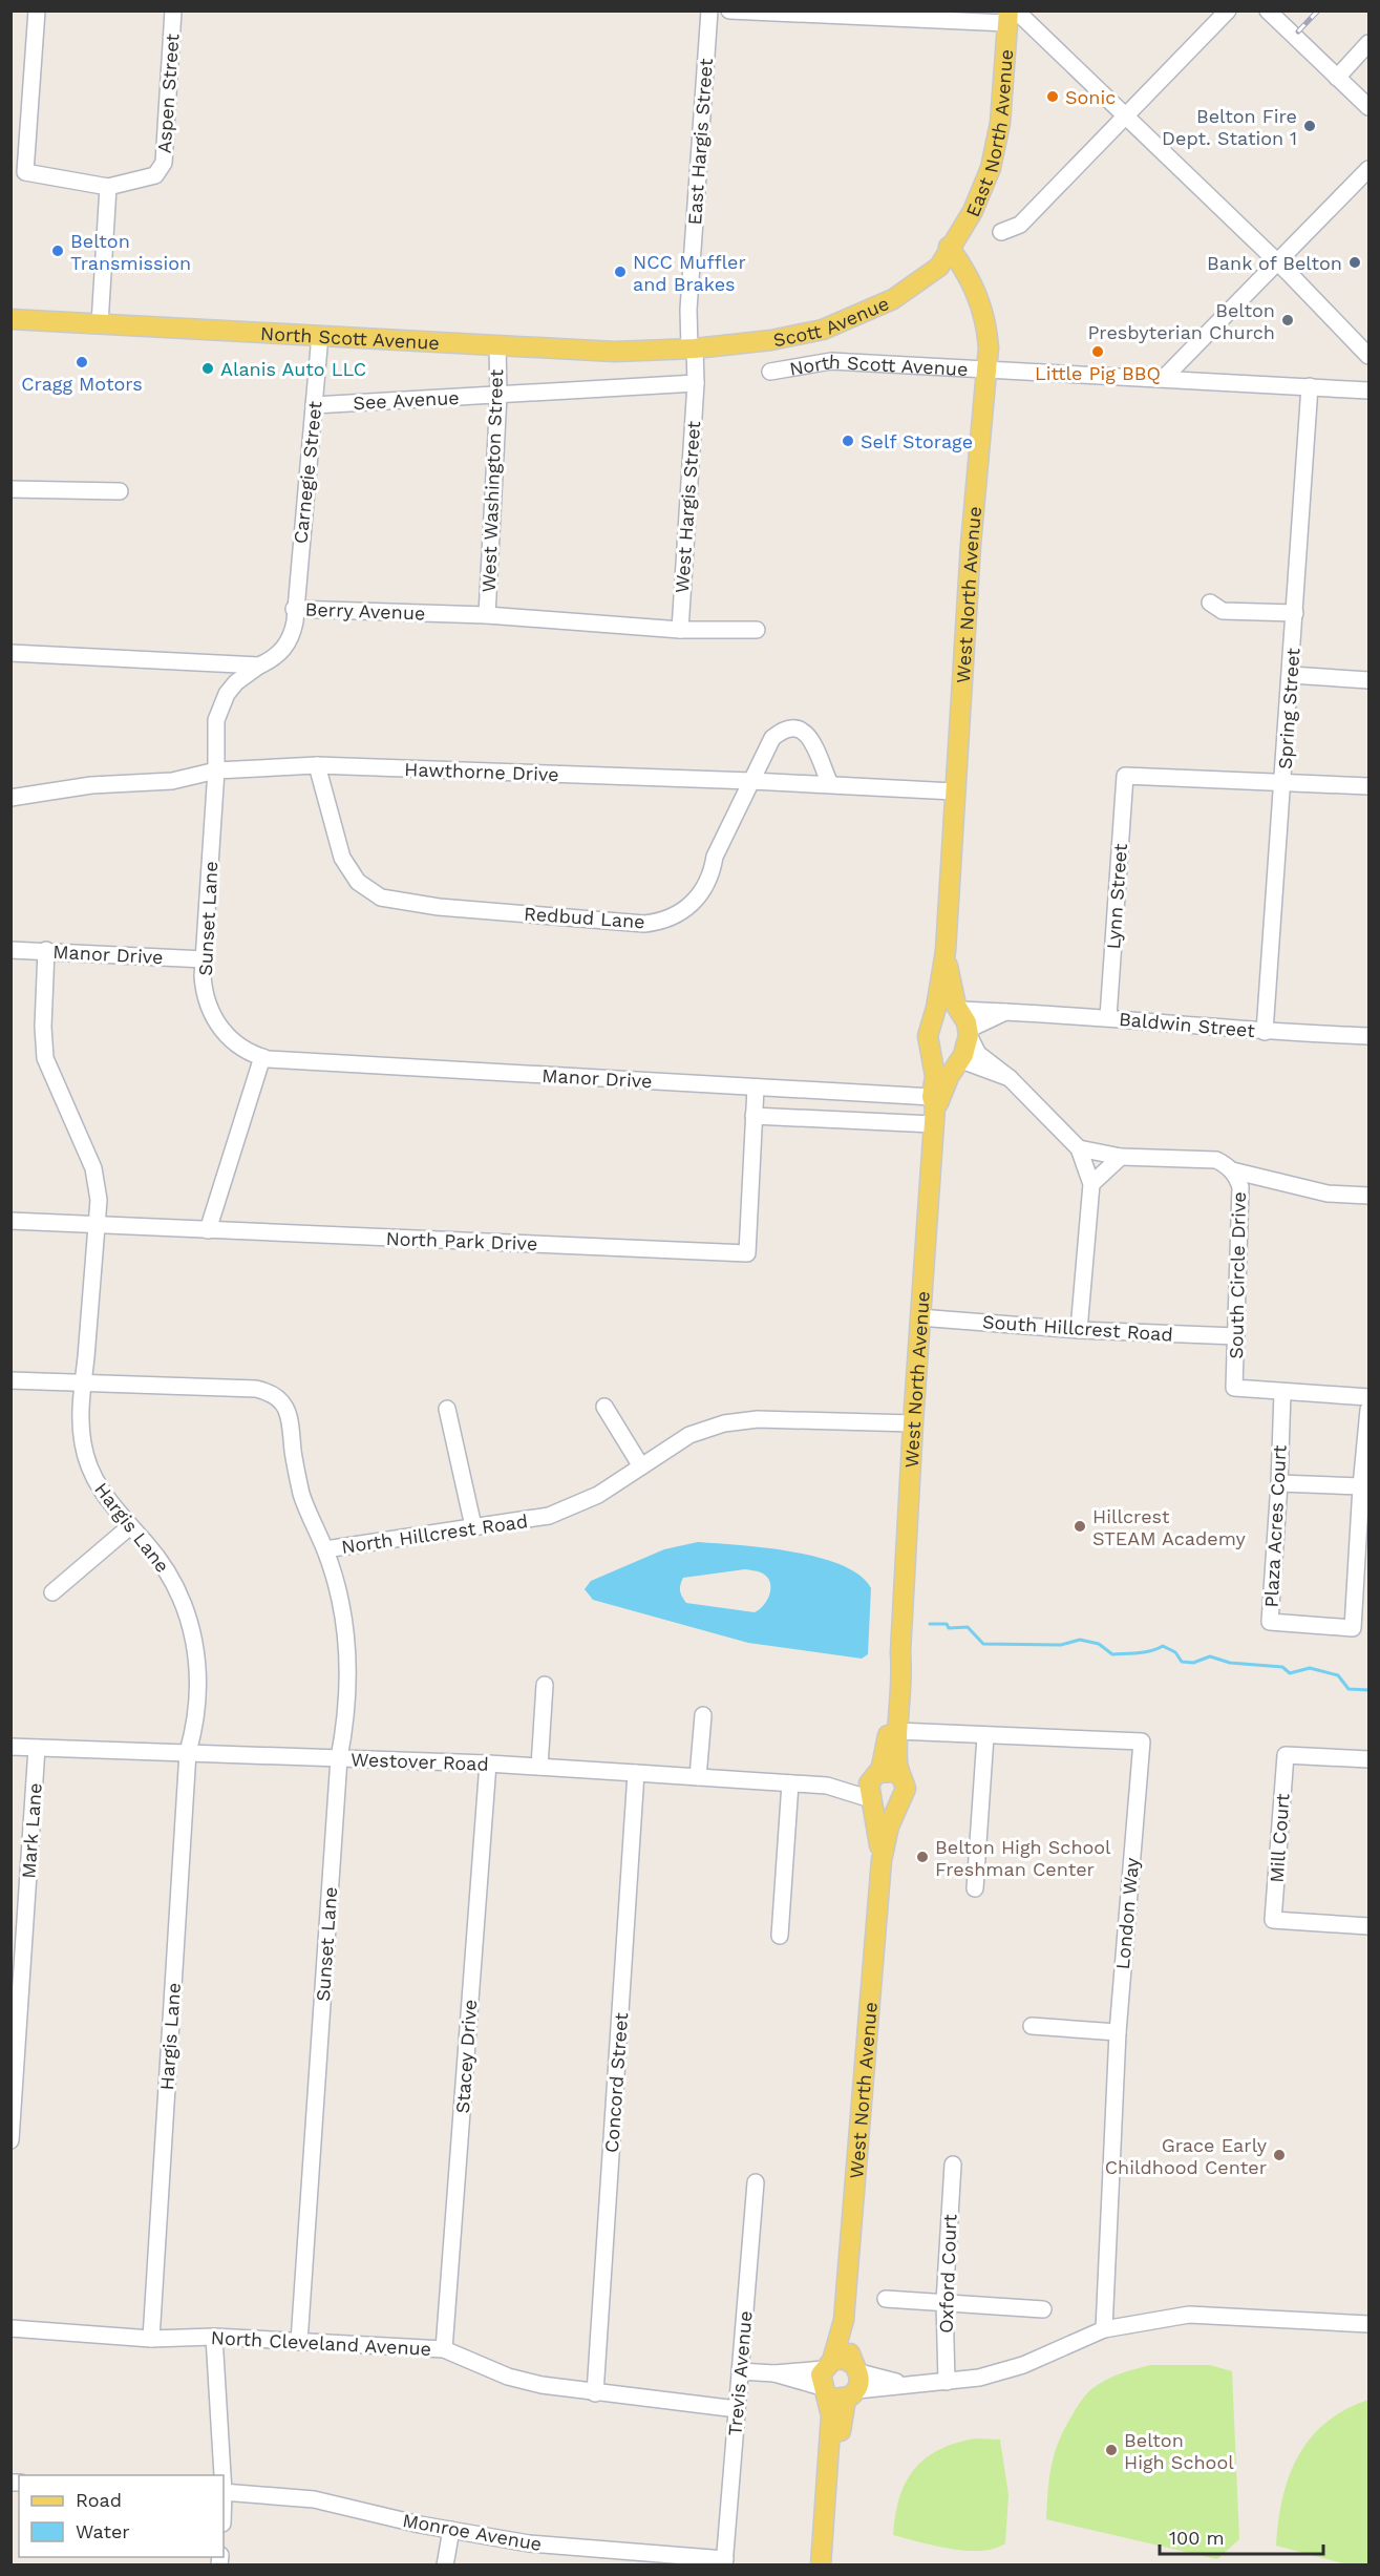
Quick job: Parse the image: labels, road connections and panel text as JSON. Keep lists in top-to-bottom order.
{
  "streets": {
    "main road": [
      "East North Avenue",
      "Scott Avenue",
      "North Scott Avenue",
      "West North Avenue"
    ],
    "street": [
      "Aspen Street",
      "East Hargis Street",
      "See Avenue",
      "Carnegie Street",
      "West Washington Street",
      "West Hargis Street",
      "Berry Avenue",
      "Spring Street",
      "Hawthorne Drive",
      "Lynn Street",
      "Redbud Lane",
      "Sunset Lane",
      "Manor Drive",
      "Baldwin Street",
      "North Park Drive",
      "South Circle Drive",
      "South Hillcrest Road",
      "Plaza Acres Court",
      "Hargis Lane",
      "North Hillcrest Road",
      "Westover Road",
      "Mark Lane",
      "Mill Court",
      "London Way",
      "Stacey Drive",
      "Concord Street",
      "Oxford Court",
      "North Cleveland Avenue",
      "Trevis Avenue",
      "Monroe Avenue"
    ]
  },
  "crossings": [
    ["East North Avenue", "Scott Avenue"],
    ["East North Avenue", "West North Avenue"],
    ["East Hargis Street", "Scott Avenue"],
    ["East Hargis Street", "North Scott Avenue"],
    ["East Hargis Street", "See Avenue"],
    ["East Hargis Street", "West Hargis Street"],
    ["Scott Avenue", "North Scott Avenue"],
    ["Scott Avenue", "West North Avenue"],
    ["North Scott Avenue", "Carnegie Street"],
    ["North Scott Avenue", "West Washington Street"],
    ["North Scott Avenue", "West North Avenue"],
    ["North Scott Avenue", "Spring Street"],
    ["See Avenue", "Carnegie Street"],
    ["See Avenue", "West Washington Street"],
    ["See Avenue", "West Hargis Street"],
    ["Carnegie Street", "Berry Avenue"],
    ["West Washington Street", "Berry Avenue"],
    ["West Hargis Street", "Berry Avenue"],
    ["West North Avenue", "Hawthorne Drive"],
    ["West North Avenue", "Manor Drive"],
    ["West North Avenue", "Baldwin Street"],
    ["West North Avenue", "South Hillcrest Road"],
    ["West North Avenue", "North Hillcrest Road"],
    ["West North Avenue", "Westover Road"],
    ["West North Avenue", "London Way"],
    ["Berry Avenue", "Sunset Lane"],
    ["Spring Street", "Lynn Street"],
    ["Spring Street", "Baldwin Street"],
    ["Hawthorne Drive", "Redbud Lane"],
    ["Hawthorne Drive", "Sunset Lane"],
    ["Lynn Street", "Baldwin Street"],
    ["Sunset Lane", "Manor Drive"],
    ["Sunset Lane", "North Hillcrest Road"],
    ["Sunset Lane", "Westover Road"],
    ["Sunset Lane", "North Cleveland Avenue"],
    ["Manor Drive", "North Park Drive"],
    ["Manor Drive", "Hargis Lane"],
    ["North Park Drive", "Hargis Lane"],
    ["South Circle Drive", "South Hillcrest Road"],
    ["South Circle Drive", "Plaza Acres Court"],
    ["Hargis Lane", "North Hillcrest Road"],
    ["Hargis Lane", "Westover Road"],
    ["Hargis Lane", "North Cleveland Avenue"],
    ["Westover Road", "Mark Lane"],
    ["Westover Road", "Stacey Drive"],
    ["Westover Road", "Concord Street"],
    ["Stacey Drive", "North Cleveland Avenue"],
    ["Concord Street", "North Cleveland Avenue"],
    ["North Cleveland Avenue", "Trevis Avenue"],
    ["Trevis Avenue", "Monroe Avenue"]
  ],
  "places": [
    "Sonic",
    "Belton Fire Dept. Station 1",
    "Belton Transmission",
    "Bank of Belton",
    "NCC Muffler and Brakes",
    "Belton Presbyterian Church",
    "Little Pig BBQ",
    "Cragg Motors",
    "Alanis Auto LLC",
    "Self Storage",
    "Hillcrest STEAM Academy",
    "Belton High School Freshman Center",
    "Grace Early Childhood Center",
    "Belton High School"
  ],
  "legend": ["Road", "Water"],
  "scale_bar": "100 m"
}
